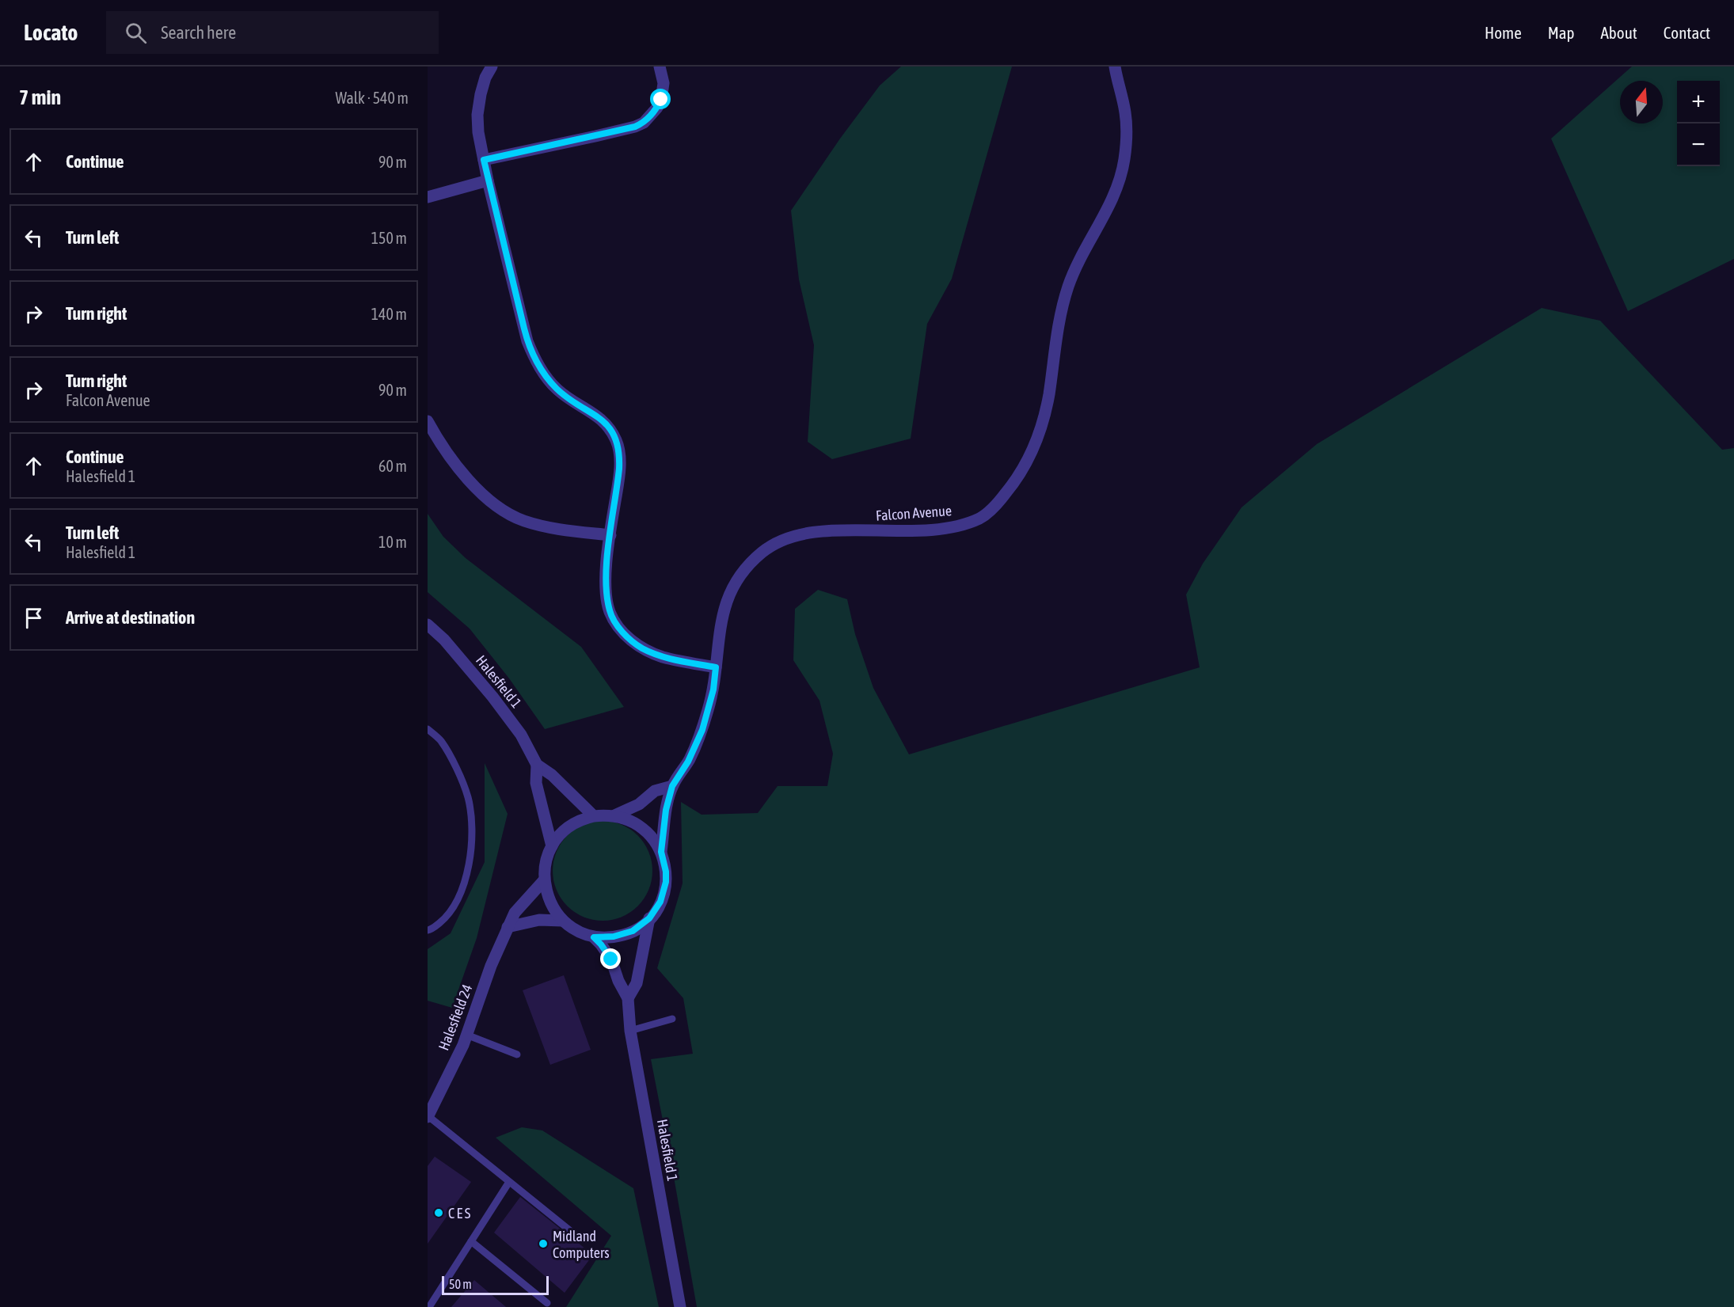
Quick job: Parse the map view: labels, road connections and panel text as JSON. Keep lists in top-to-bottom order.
{
  "streets": {
    "street": ["Falcon Avenue", "Halesfield 1", "Halesfield 24"]
  },
  "crossings": [
    ["Falcon Avenue", "Halesfield 1"],
    ["Falcon Avenue", "Halesfield 24"],
    ["Halesfield 1", "Halesfield 24"]
  ],
  "places": ["C E S", "Midland Computers"],
  "scale_bar": "50 m",
  "north": "top",
  "page": {
    "header": "Locato",
    "search": "Search here",
    "nav": [
      "Home",
      "Map",
      "About",
      "Contact"
    ],
    "heading": ["7 min", "Walk · 540 m"],
    "map_buttons": ["+", "−"],
    "list": [
      ["Continue", "90 m"],
      ["Turn left", "150 m"],
      ["Turn right", "140 m"],
      ["Turn right", "Falcon Avenue", "90 m"],
      ["Continue", "Halesfield 1", "60 m"],
      ["Turn left", "Halesfield 1", "10 m"],
      "Arrive at destination"
    ],
    "scale": "50 m"
  }
}
